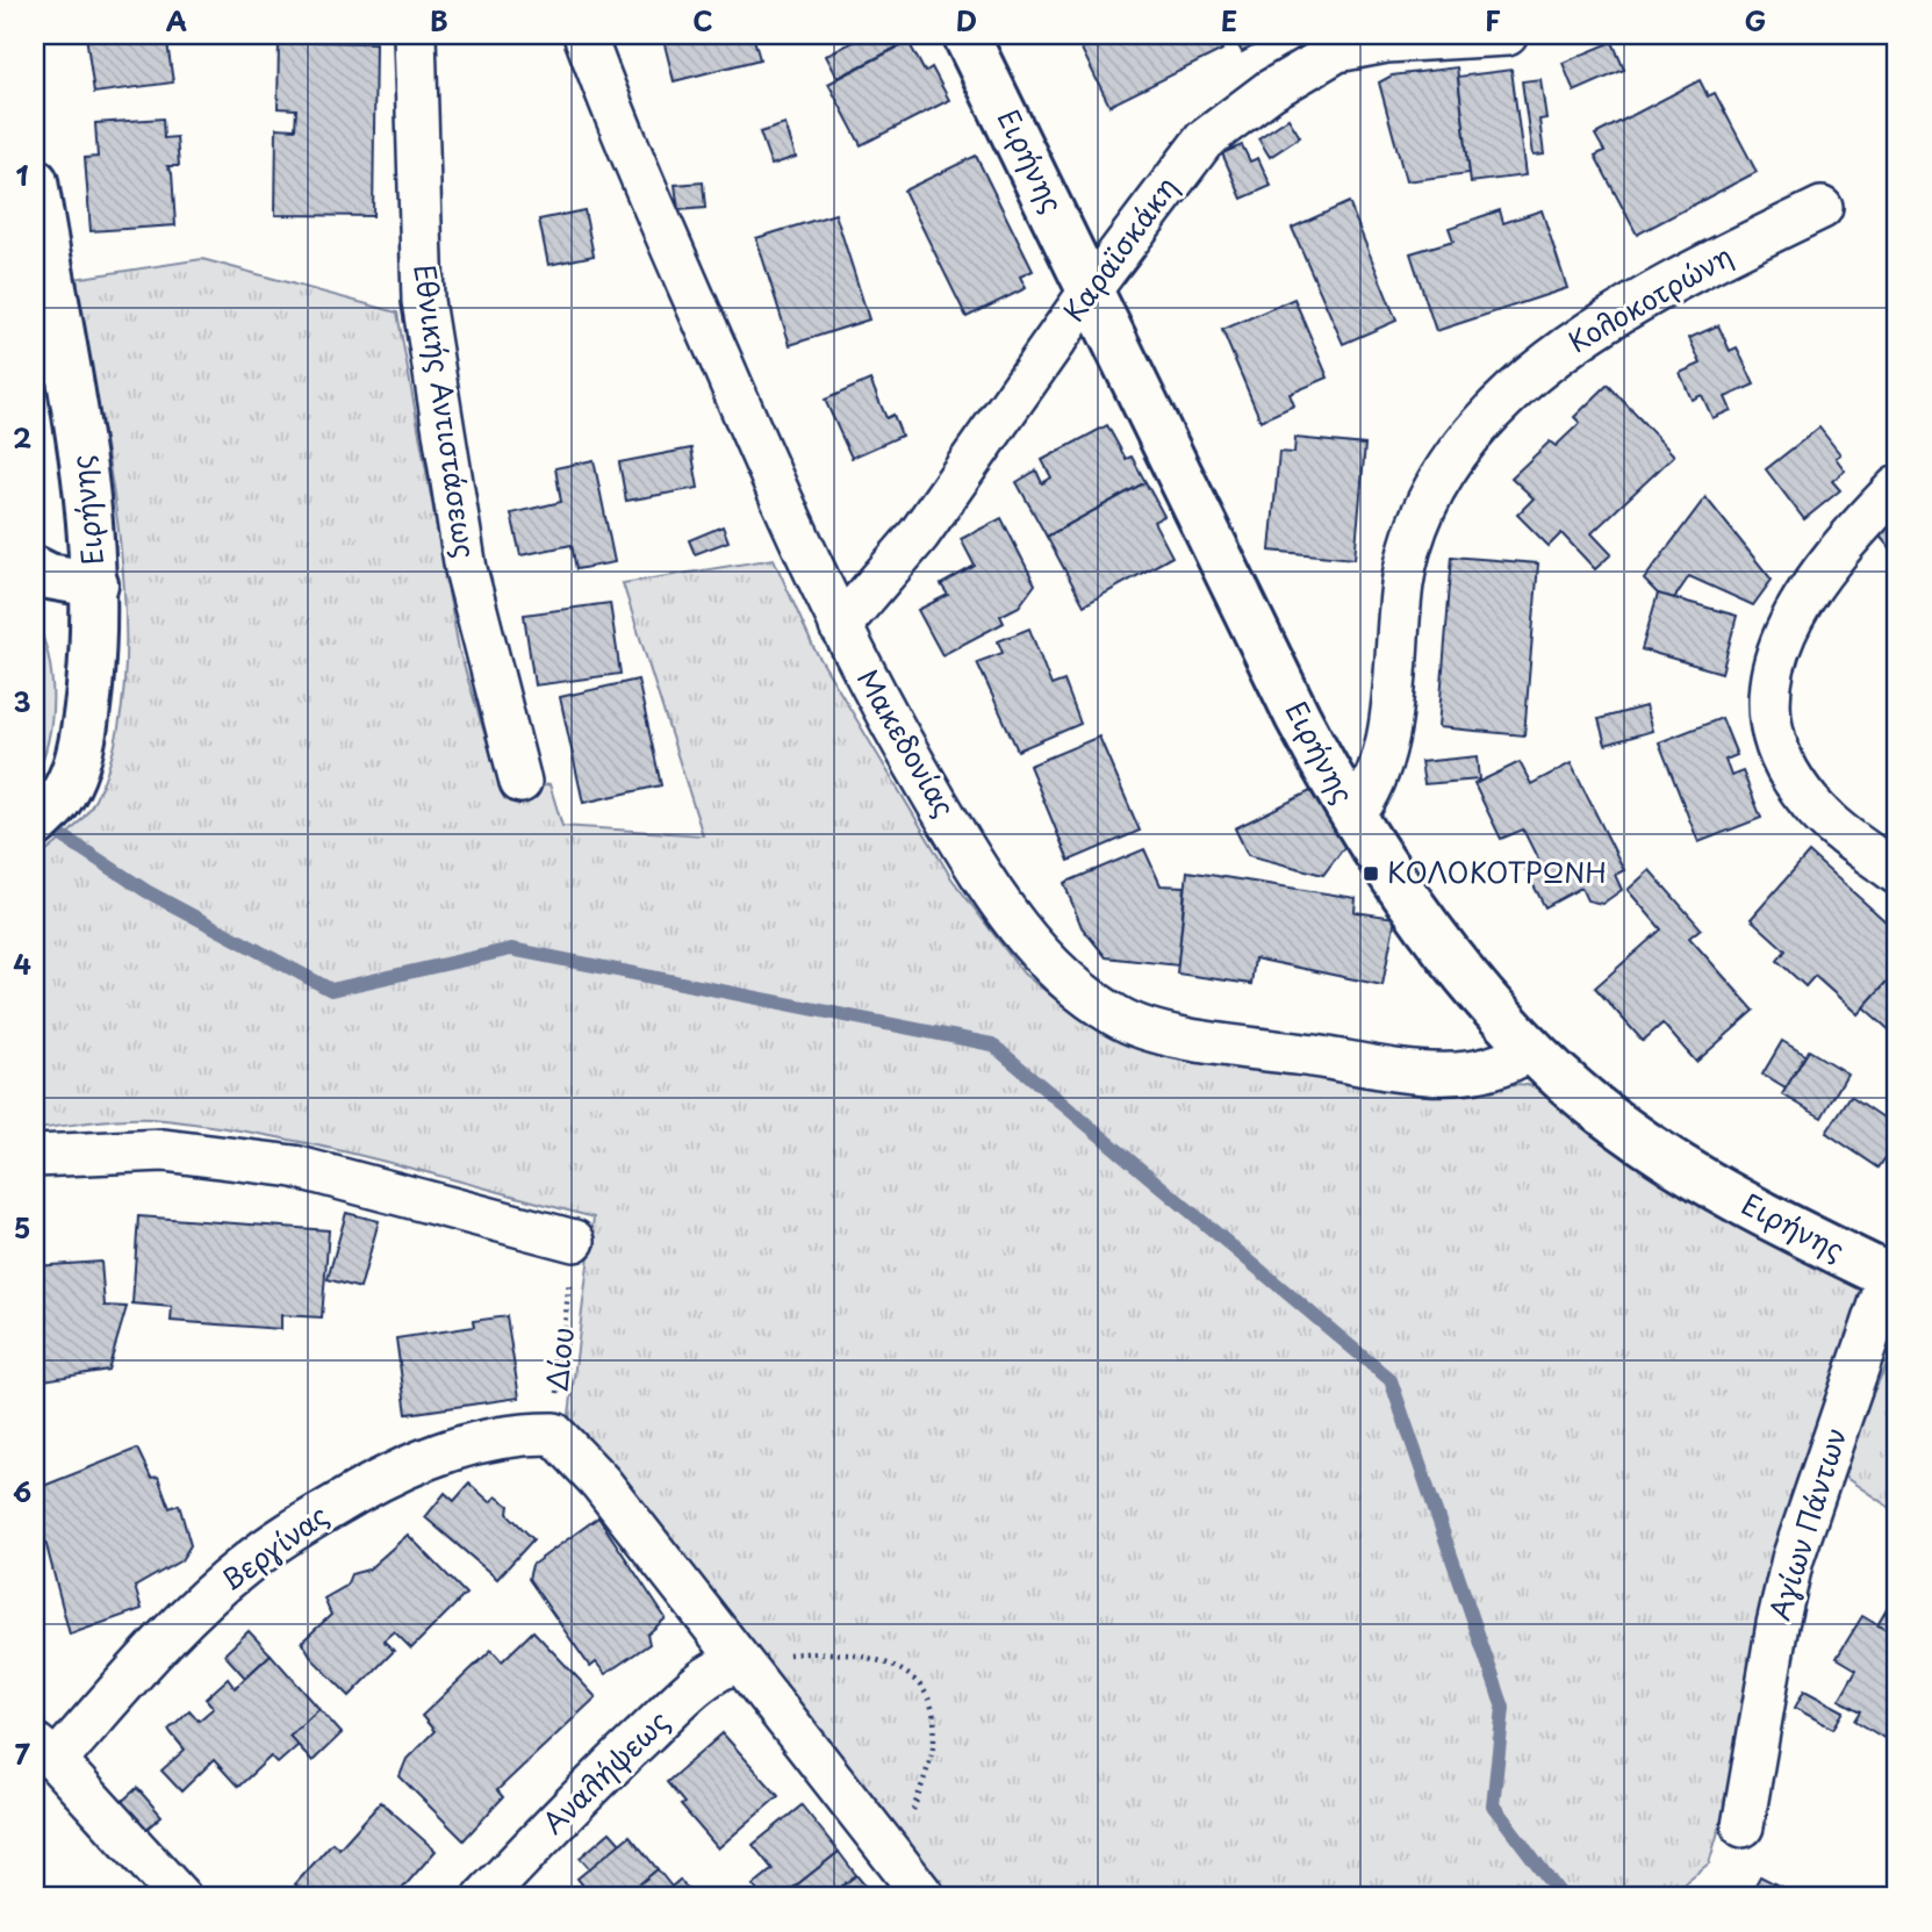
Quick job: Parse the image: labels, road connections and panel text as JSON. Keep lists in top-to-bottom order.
{
  "streets": {
    "street": [
      "Ειρήνης",
      "Καραϊσκάκη",
      "Κολοκοτρώνη",
      "Εθνικής Αντιστάσεως",
      "Μακεδονίας",
      "Αγίων Πάντων",
      "Βεργίνας",
      "Αναλήψεως"
    ],
    "path": ["Δίου"]
  },
  "crossings": [
    ["Ειρήνης", "Καραϊσκάκη"],
    ["Ειρήνης", "Κολοκοτρώνη"],
    ["Ειρήνης", "Μακεδονίας"],
    ["Ειρήνης", "Αγίων Πάντων"],
    ["Καραϊσκάκη", "Μακεδονίας"],
    ["Δίου", "Βεργίνας"]
  ],
  "places": {
    "transit": ["ΚΟΛΟΚΟΤΡΩΝΗ"]
  },
  "grid": {
    "columns": [
      "A",
      "B",
      "C",
      "D",
      "E",
      "F",
      "G"
    ],
    "rows": [
      "1",
      "2",
      "3",
      "4",
      "5",
      "6",
      "7"
    ]
  }
}
